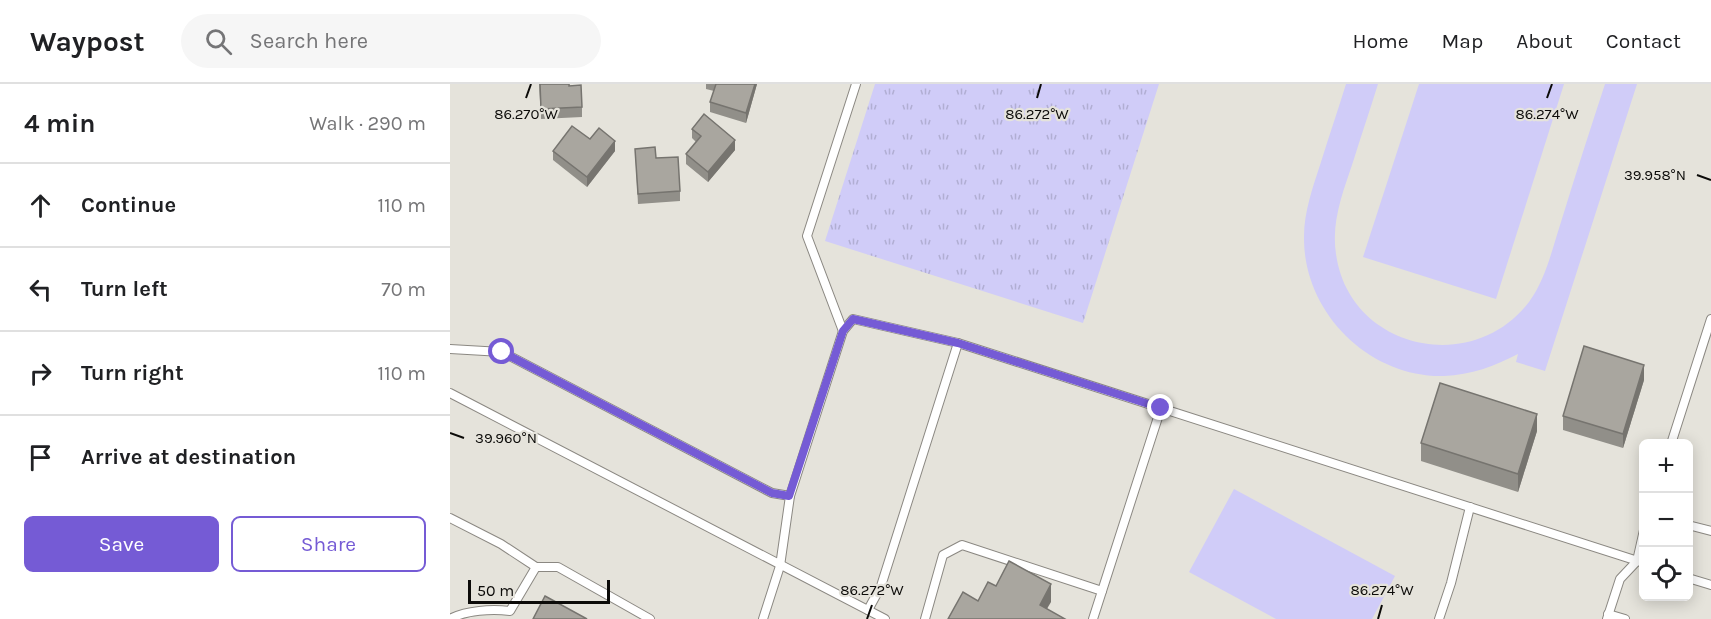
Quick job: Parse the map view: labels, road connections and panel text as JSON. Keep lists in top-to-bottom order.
{
  "scale_bar": "50 m",
  "page": {
    "header": "Waypost",
    "search": "Search here",
    "nav": [
      "Home",
      "Map",
      "About",
      "Contact"
    ],
    "heading": ["4 min", "Walk · 290 m"],
    "list": [
      ["Continue", "110 m"],
      ["Turn left", "70 m"],
      ["Turn right", "110 m"],
      "Arrive at destination"
    ],
    "map_buttons": ["+", "−"],
    "buttons": ["Save", "Share"],
    "scale": "50 m"
  },
  "coordinates": [
    "86.270°W",
    "86.272°W",
    "86.274°W",
    "39.958°N",
    "39.960°N"
  ]
}
